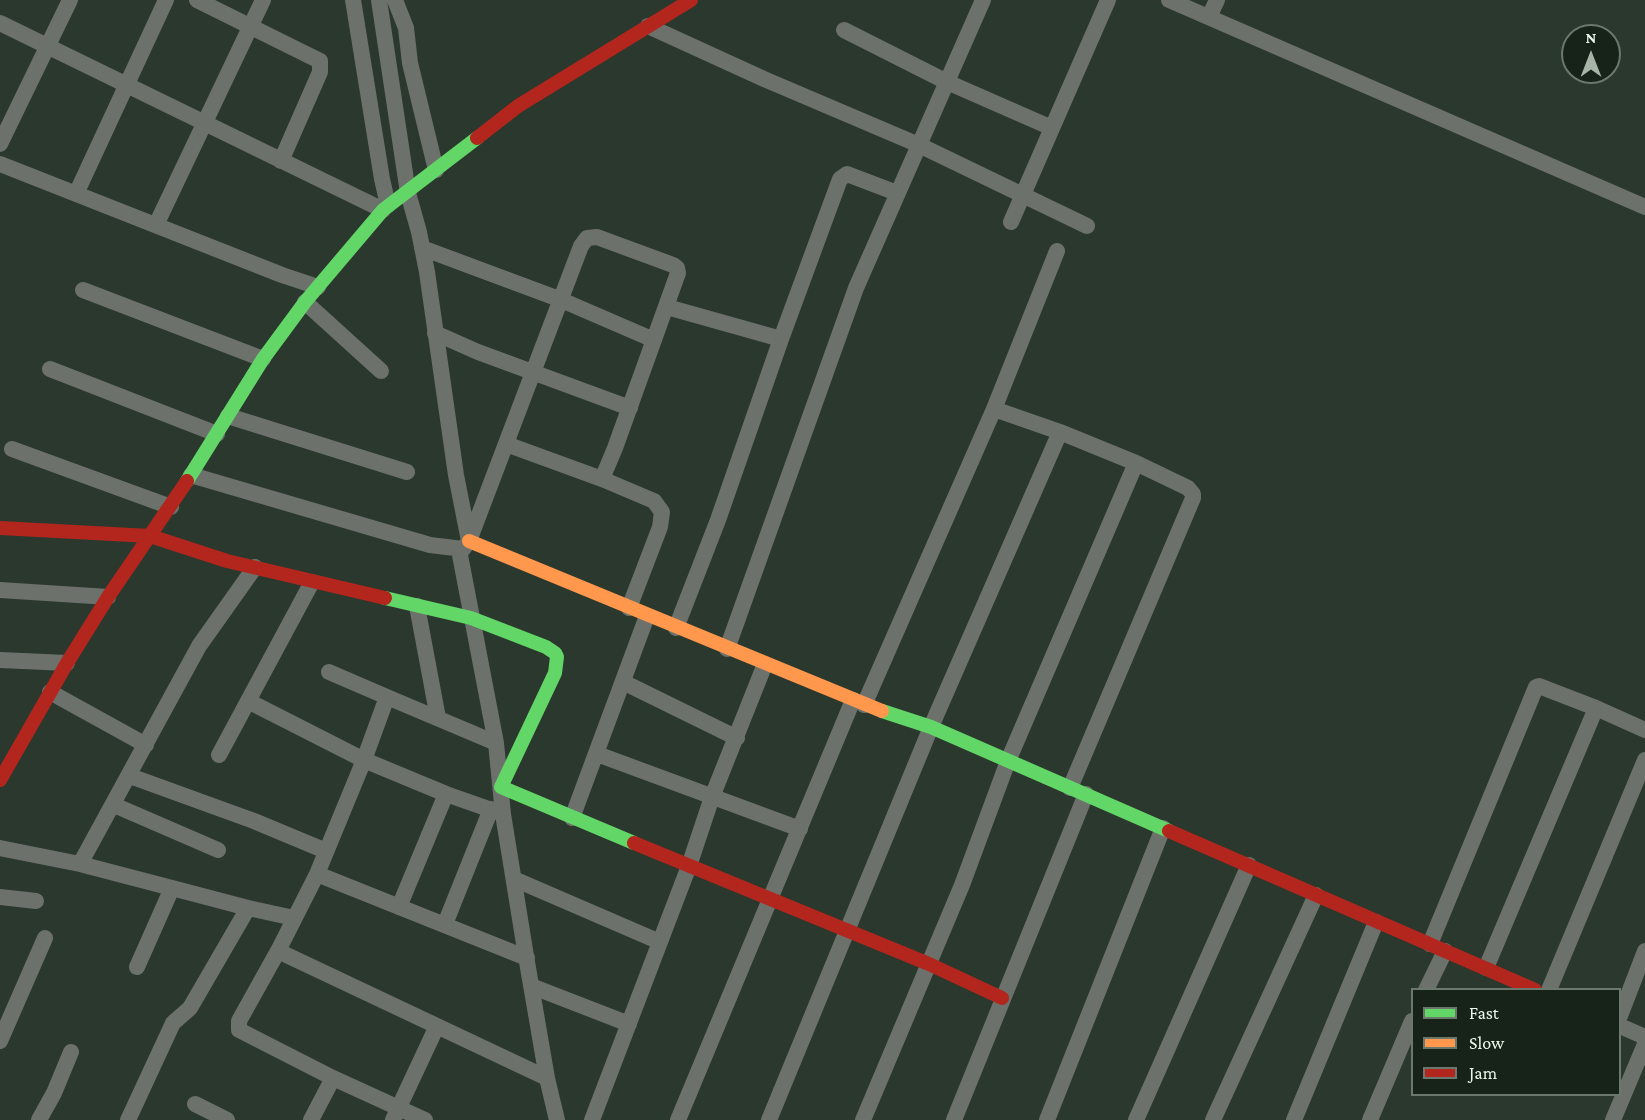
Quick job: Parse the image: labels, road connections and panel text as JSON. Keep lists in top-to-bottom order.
{
  "legend": ["Fast", "Slow", "Jam"],
  "north": "top"
}
